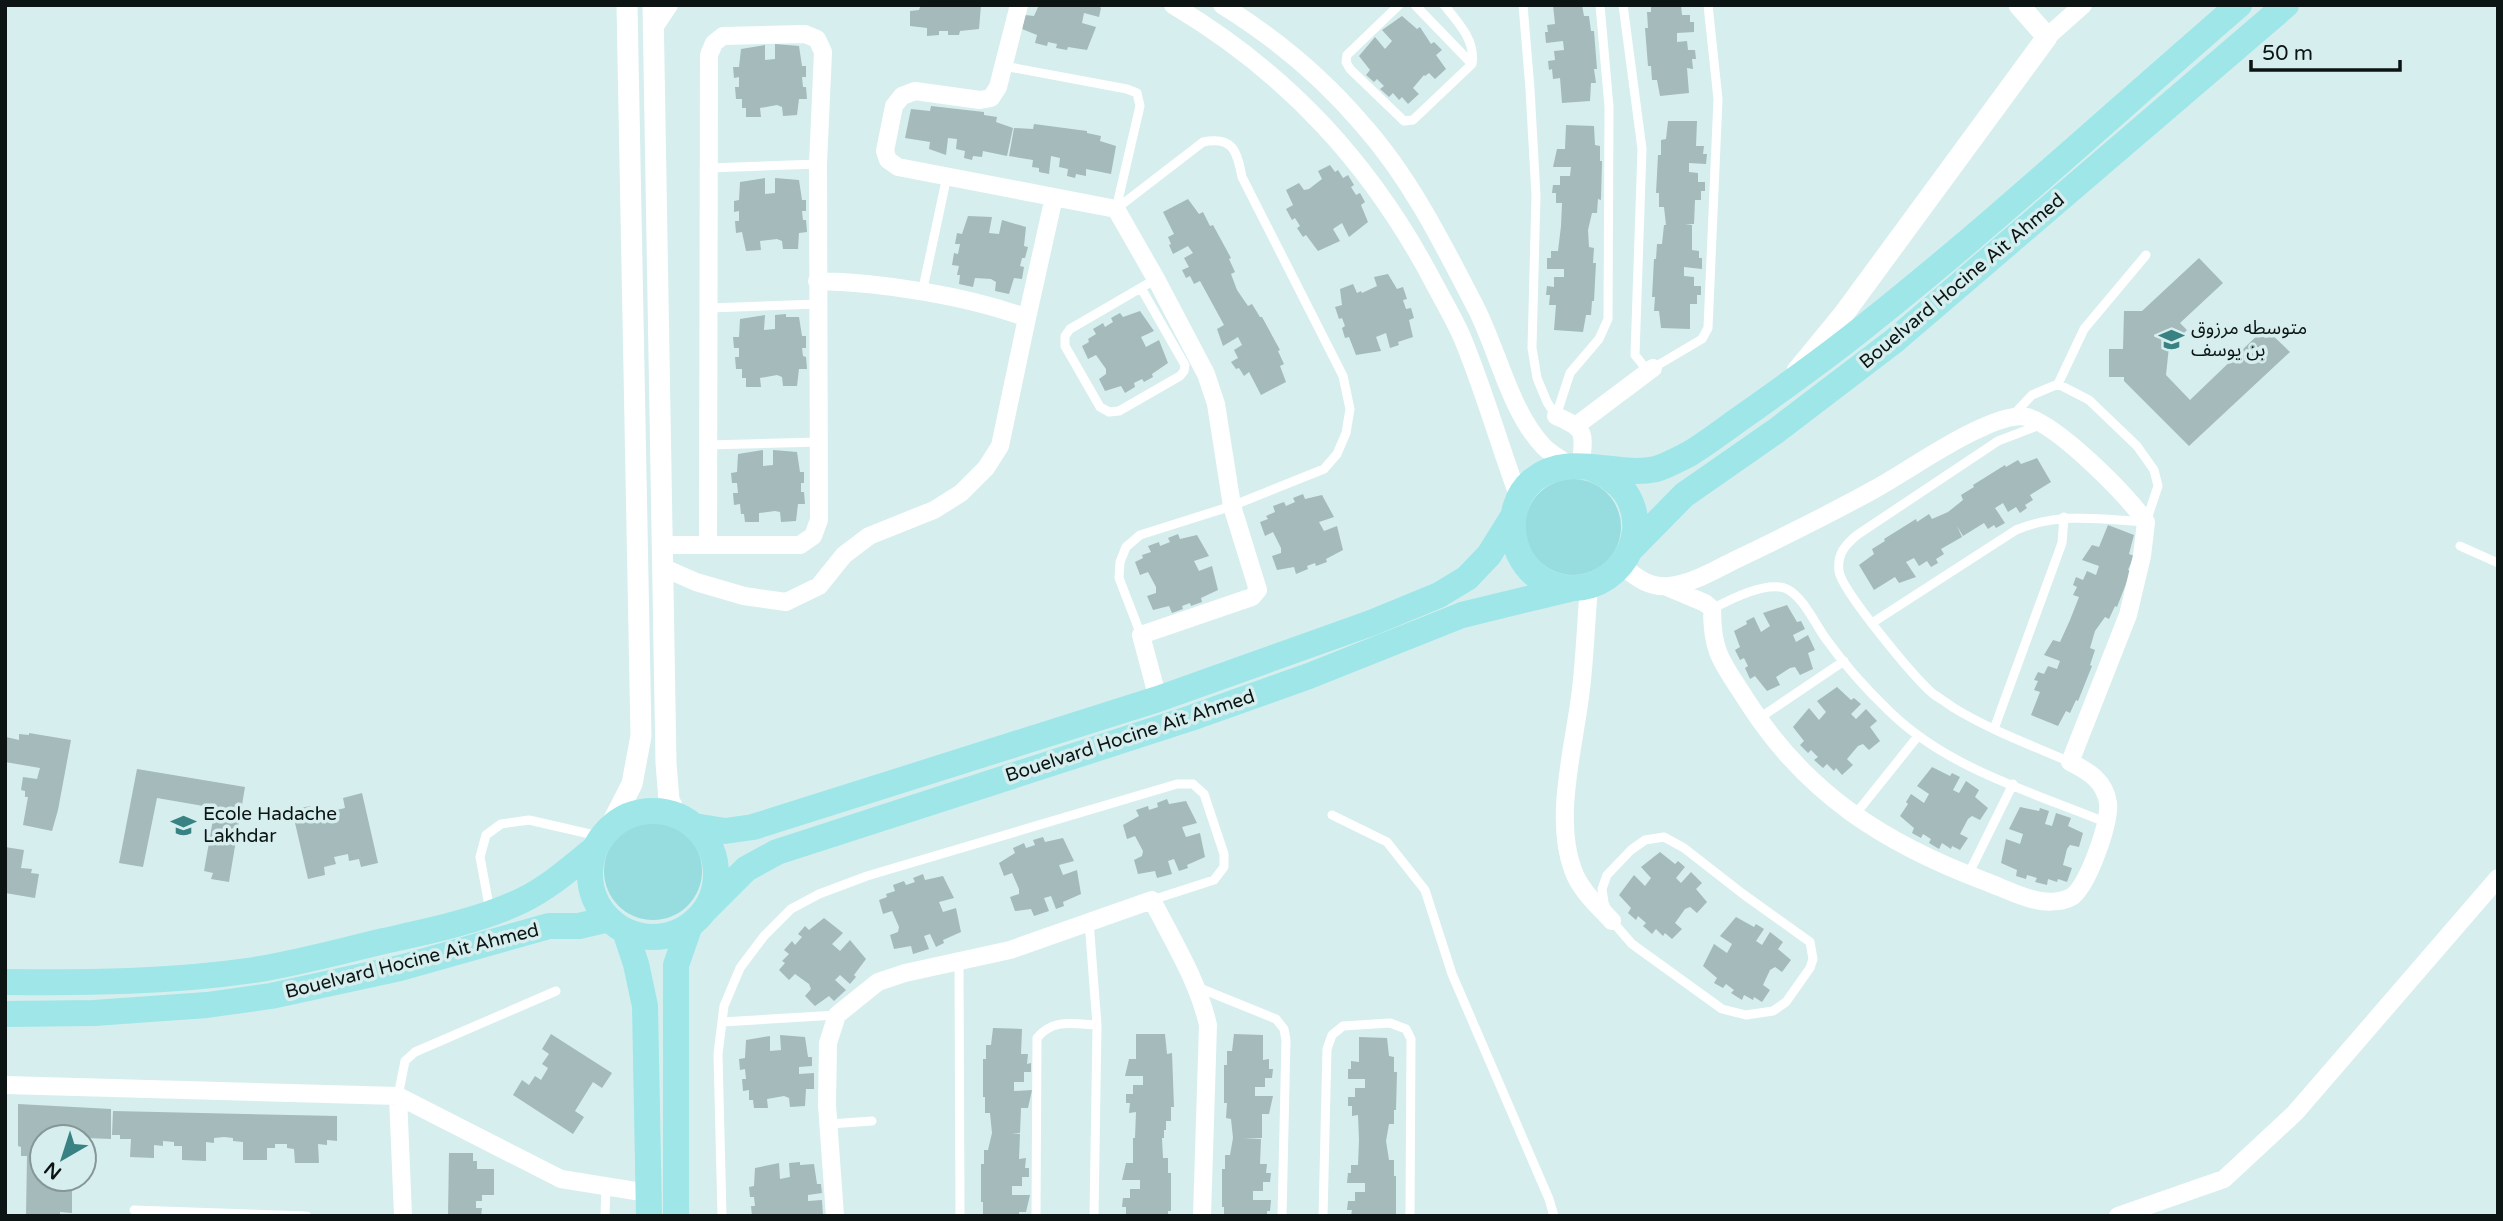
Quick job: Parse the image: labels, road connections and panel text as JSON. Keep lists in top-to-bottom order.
{
  "streets": {
    "main road": ["Bouelvard Hocine Ait Ahmed"]
  },
  "places": {
    "school or university": ["متوسطه مرزوق بن يوسف", "Ecole Hadache Lakhdar"]
  },
  "scale_bar": "50 m",
  "north": "bottom left"
}
